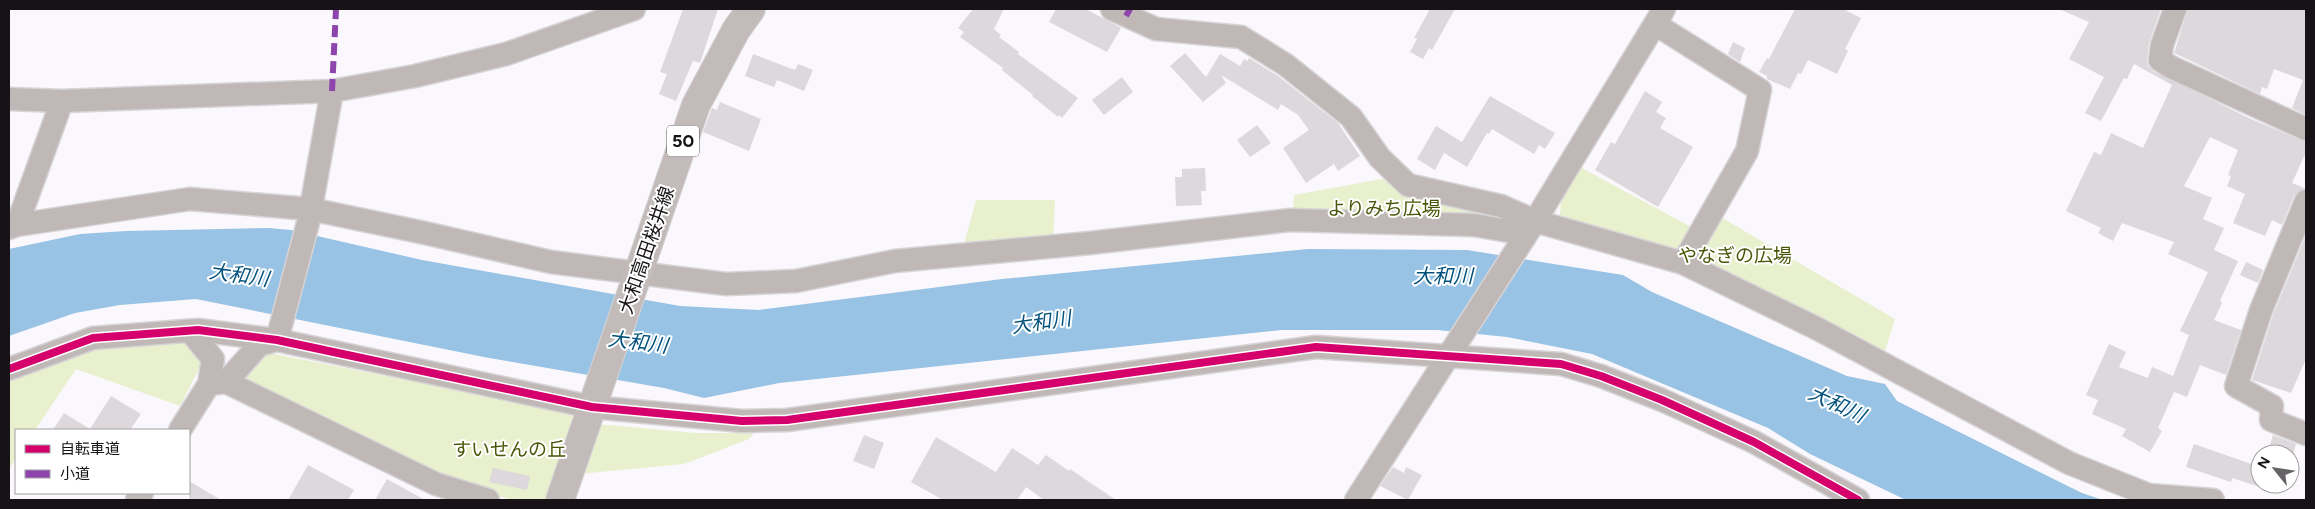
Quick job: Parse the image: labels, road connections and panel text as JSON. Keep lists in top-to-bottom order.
{
  "streets": {
    "main road": ["50", "大和高田桜井線"]
  },
  "water": ["大和川"],
  "parks": ["よりみち広場", "やなぎの広場", "すいせんの丘"],
  "legend": ["自転車道", "小道"],
  "north": "top left"
}
